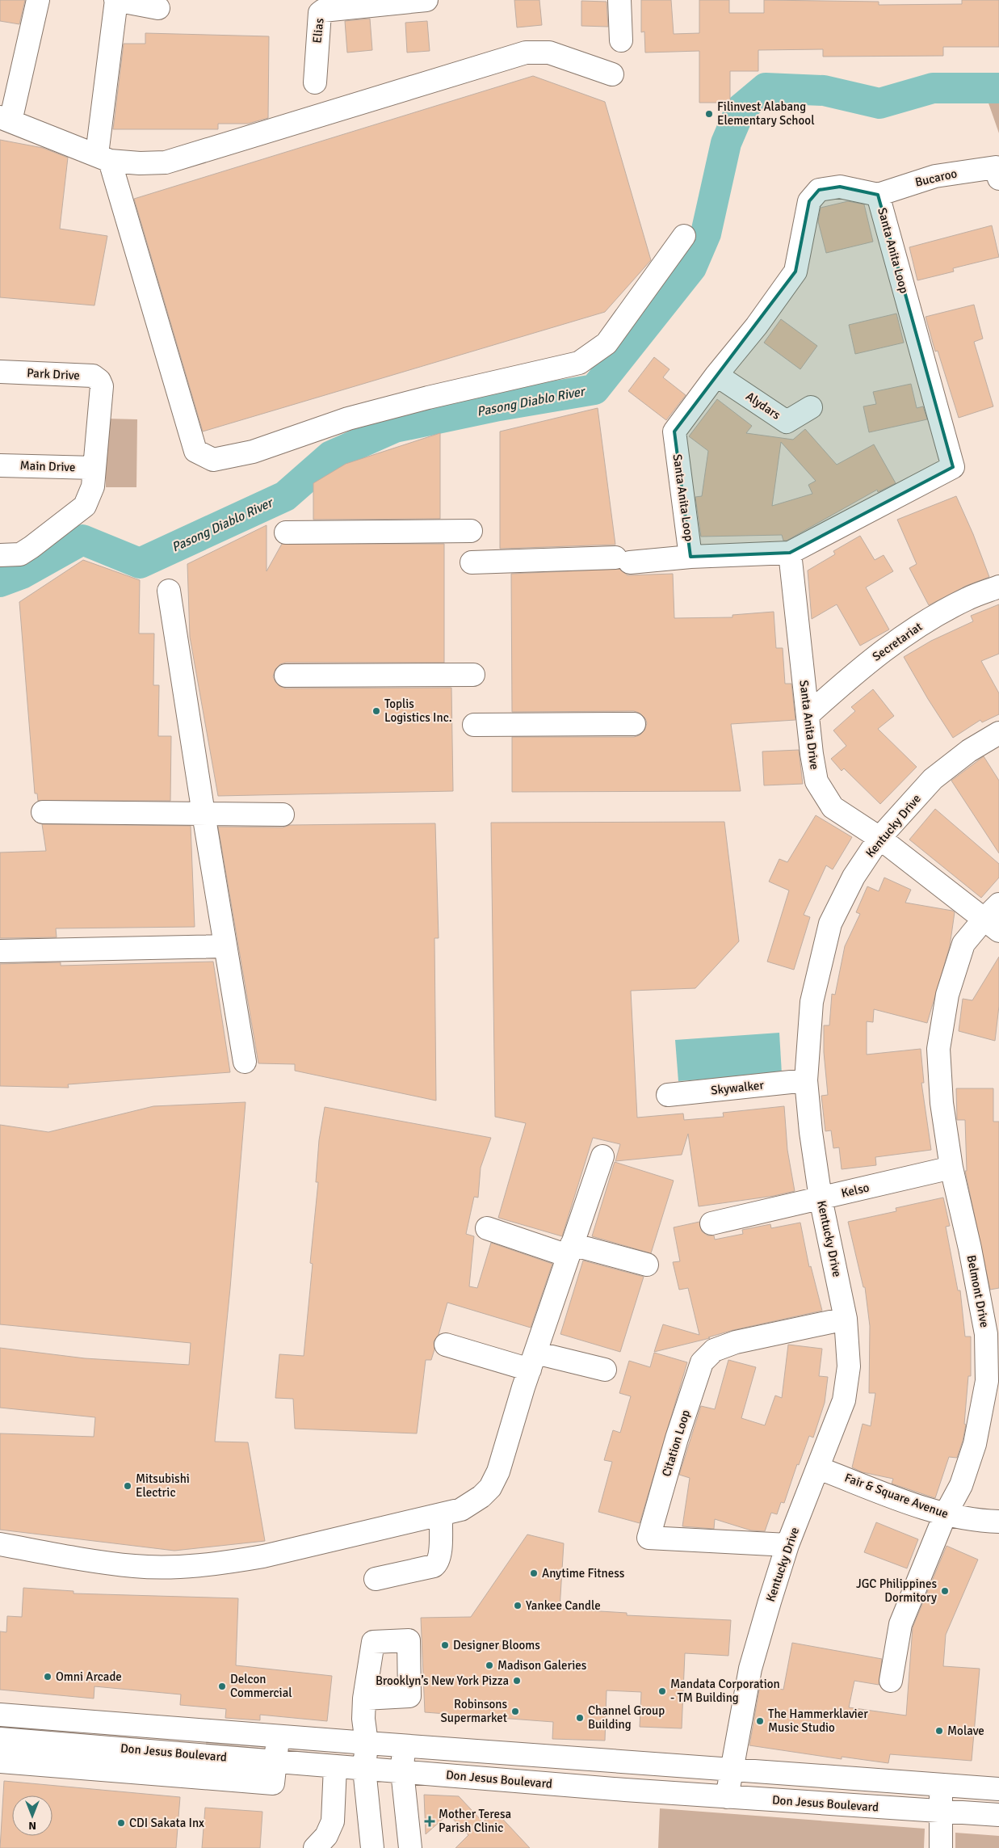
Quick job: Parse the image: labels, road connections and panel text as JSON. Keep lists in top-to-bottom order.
{
  "streets": {
    "street": [
      "Elias",
      "Bucaroo",
      "Santa Anita Loop",
      "Park Drive",
      "Alydars",
      "Main Drive",
      "Secretariat",
      "Santa Anita Drive",
      "Kentucky Drive",
      "Skywalker",
      "Kelso",
      "Belmont Drive",
      "Citation Loop",
      "Fair & Square Avenue",
      "Don Jesus Boulevard"
    ]
  },
  "crossings": [
    ["Bucaroo", "Santa Anita Loop"],
    ["Santa Anita Loop", "Alydars"],
    ["Santa Anita Loop", "Santa Anita Drive"],
    ["Park Drive", "Main Drive"],
    ["Secretariat", "Santa Anita Drive"],
    ["Santa Anita Drive", "Kentucky Drive"],
    ["Santa Anita Drive", "Belmont Drive"],
    ["Kentucky Drive", "Skywalker"],
    ["Kentucky Drive", "Kelso"],
    ["Kentucky Drive", "Citation Loop"],
    ["Kentucky Drive", "Fair & Square Avenue"],
    ["Kentucky Drive", "Don Jesus Boulevard"],
    ["Kelso", "Belmont Drive"],
    ["Belmont Drive", "Fair & Square Avenue"]
  ],
  "water": ["Pasong Diablo River"],
  "places": {
    "other": [
      "Filinvest Alabang Elementary School",
      "Toplis Logistics Inc.",
      "Mitsubishi Electric",
      "Anytime Fitness",
      "JGC Philippines Dormitory",
      "Yankee Candle",
      "Designer Blooms",
      "Madison Galeries",
      "Omni Arcade",
      "Brooklyn’s New York Pizza",
      "Delcon Commercial",
      "Mandata Corporation - TM Building",
      "Robinsons Supermarket",
      "Channel Group Building",
      "The Hammerklavier Music Studio",
      "Molave",
      "CDI Sakata Inx"
    ],
    "health": ["Mother Teresa Parish Clinic"]
  },
  "north": "bottom"
}
